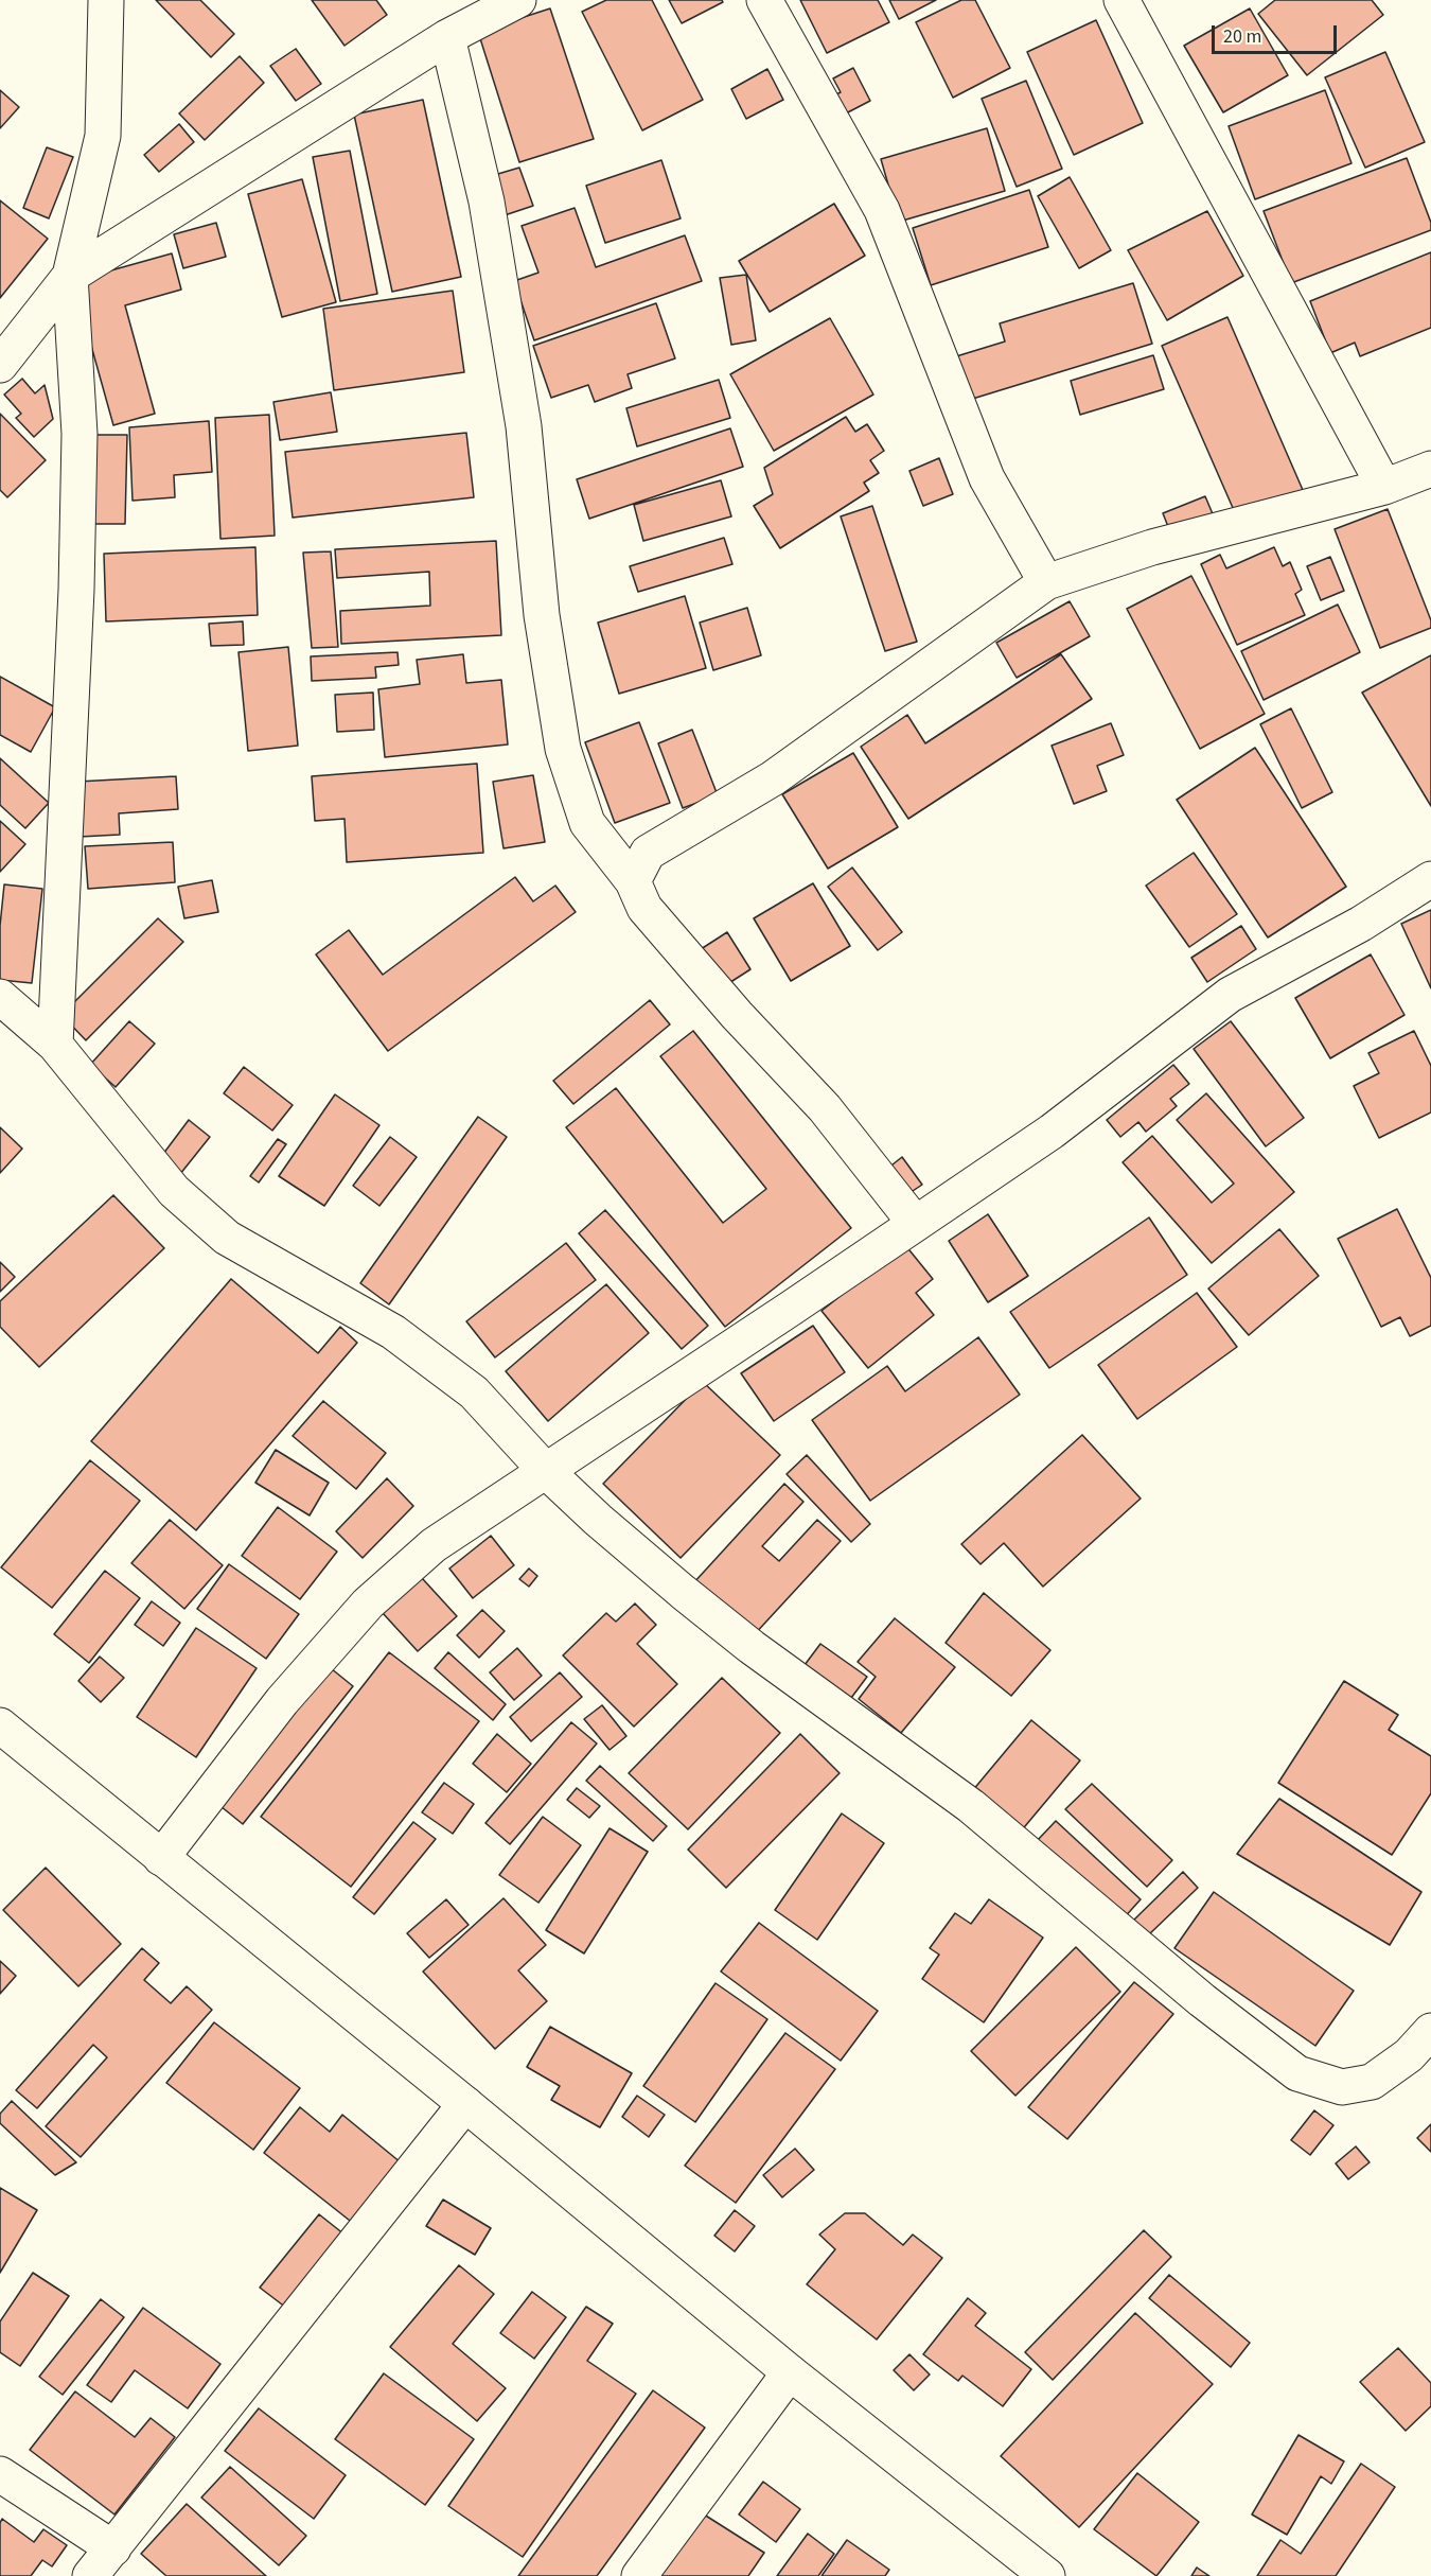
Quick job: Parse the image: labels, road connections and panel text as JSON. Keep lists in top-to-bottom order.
{
  "scale_bar": "20 m"
}
